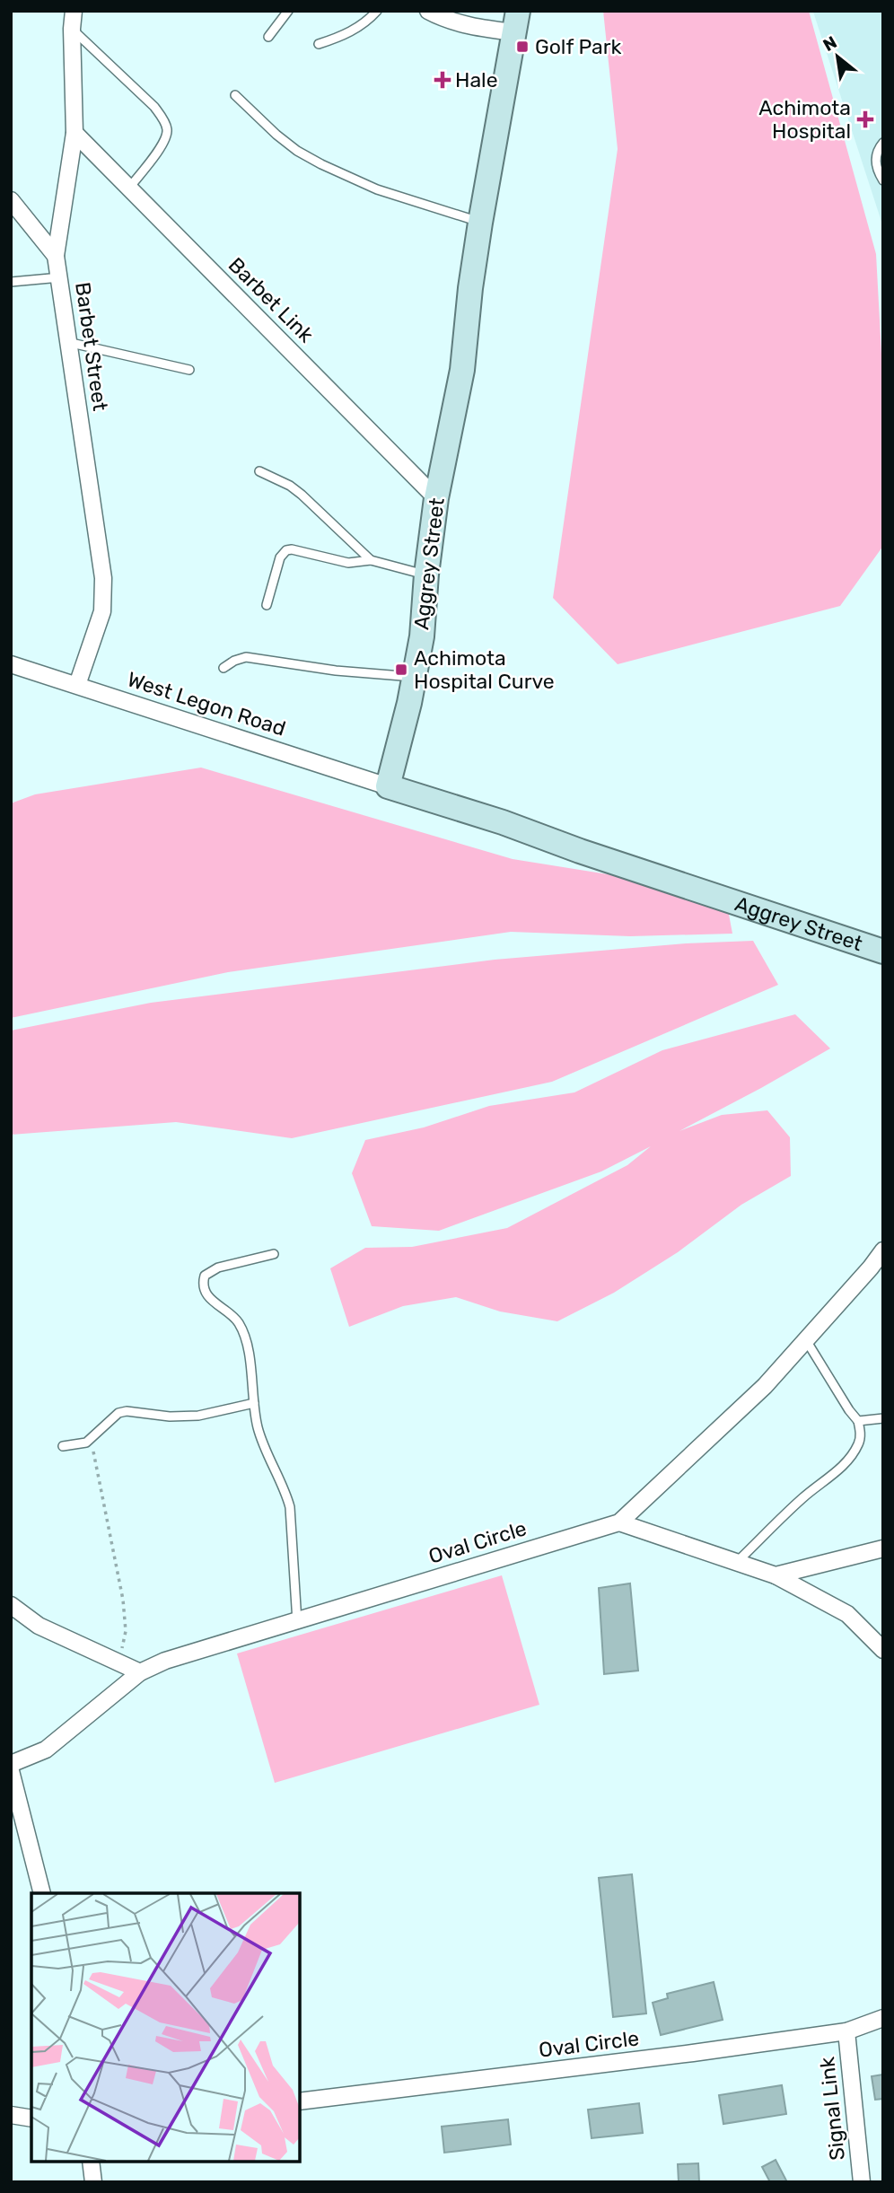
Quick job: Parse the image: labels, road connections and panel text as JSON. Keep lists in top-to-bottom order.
{
  "streets": {
    "main road": ["Aggrey Street"],
    "street": [
      "Barbet Link",
      "Barbet Street",
      "West Legon Road",
      "Oval Circle",
      "Signal Link"
    ]
  },
  "crossings": [
    ["Barbet Link", "Barbet Street"],
    ["Barbet Link", "Aggrey Street"],
    ["Barbet Street", "West Legon Road"],
    ["Aggrey Street", "West Legon Road"],
    ["Oval Circle", "Signal Link"]
  ],
  "places": {
    "transit": ["Golf Park", "Achimota Hospital Curve"],
    "health": ["Hale", "Achimota Hospital"]
  },
  "north": "top left"
}
